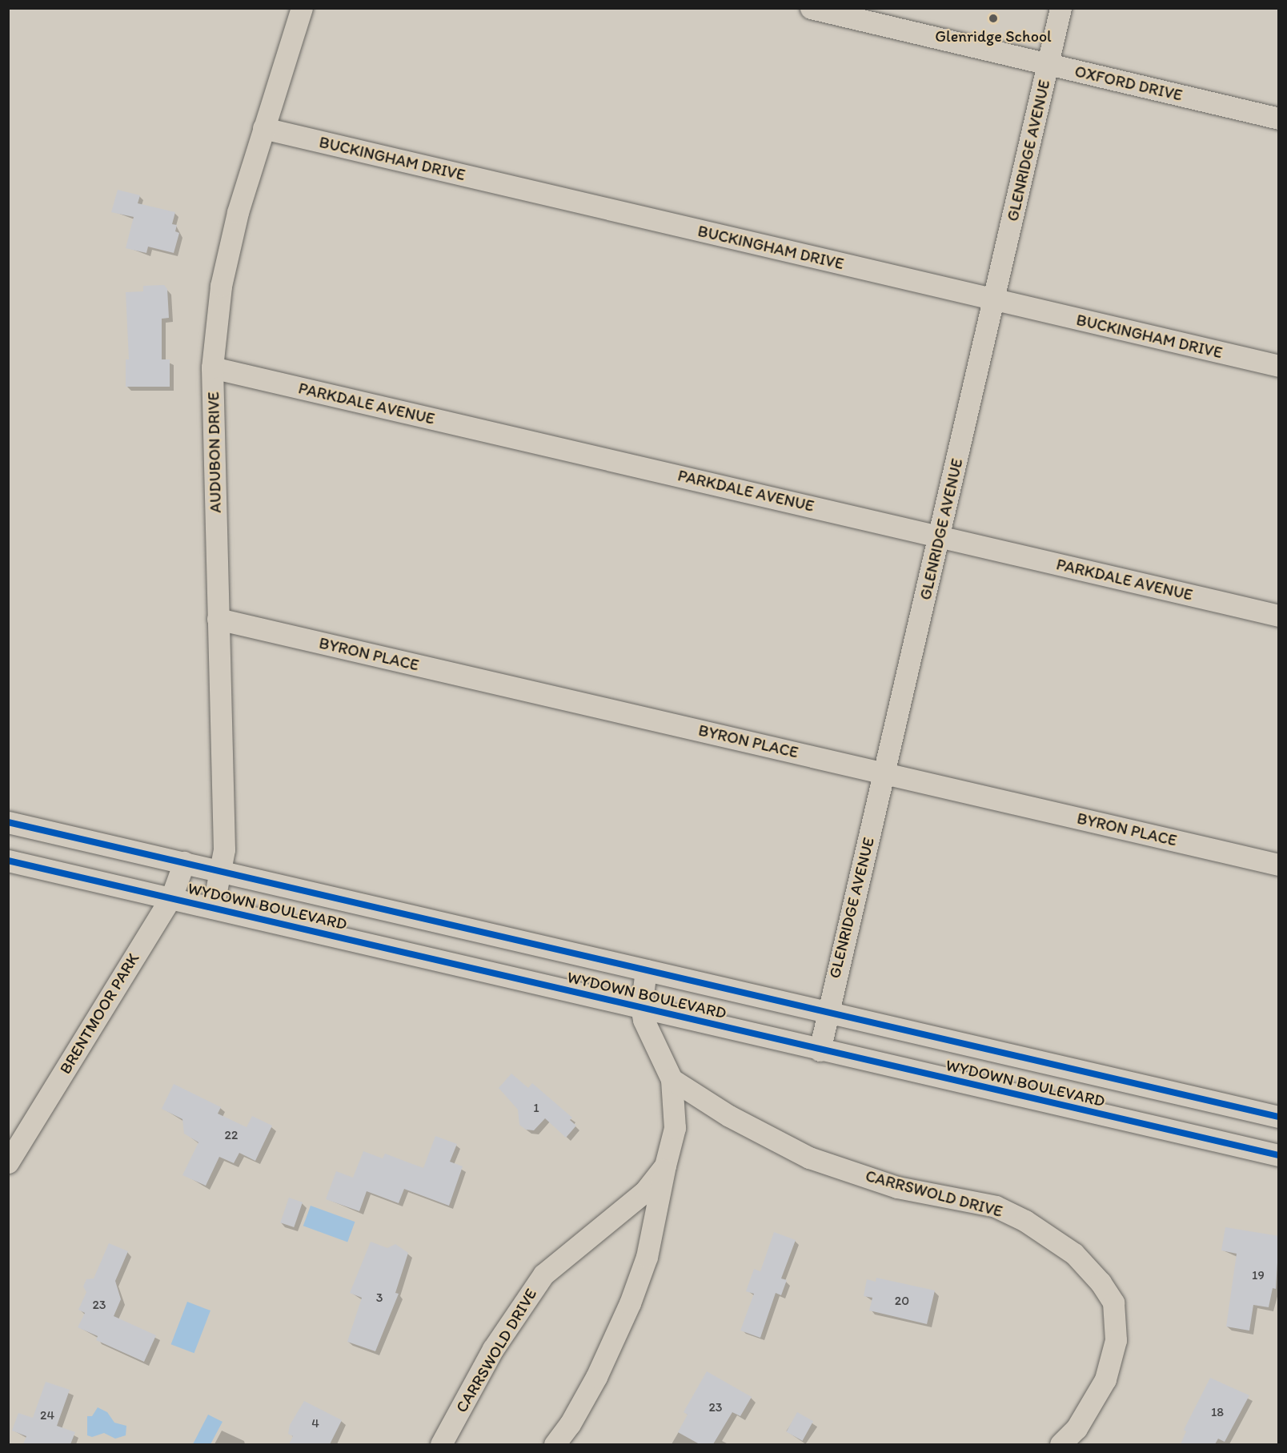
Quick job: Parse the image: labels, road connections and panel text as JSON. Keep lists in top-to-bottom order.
{
  "streets": {
    "street": [
      "OXFORD DRIVE",
      "GLENRIDGE AVENUE",
      "BUCKINGHAM DRIVE",
      "PARKDALE AVENUE",
      "AUDUBON DRIVE",
      "BYRON PLACE",
      "WYDOWN BOULEVARD",
      "BRENTMOOR PARK",
      "CARRSWOLD DRIVE"
    ]
  },
  "crossings": [
    ["OXFORD DRIVE", "GLENRIDGE AVENUE"],
    ["GLENRIDGE AVENUE", "BUCKINGHAM DRIVE"],
    ["GLENRIDGE AVENUE", "PARKDALE AVENUE"],
    ["GLENRIDGE AVENUE", "BYRON PLACE"],
    ["GLENRIDGE AVENUE", "WYDOWN BOULEVARD"],
    ["BUCKINGHAM DRIVE", "AUDUBON DRIVE"],
    ["PARKDALE AVENUE", "AUDUBON DRIVE"],
    ["AUDUBON DRIVE", "BYRON PLACE"],
    ["AUDUBON DRIVE", "WYDOWN BOULEVARD"],
    ["WYDOWN BOULEVARD", "BRENTMOOR PARK"],
    ["WYDOWN BOULEVARD", "CARRSWOLD DRIVE"]
  ],
  "places": ["Glenridge School"],
  "house_numbers": [
    "1",
    "22",
    "19",
    "3",
    "20",
    "23",
    "23",
    "18",
    "24",
    "4"
  ]
}
